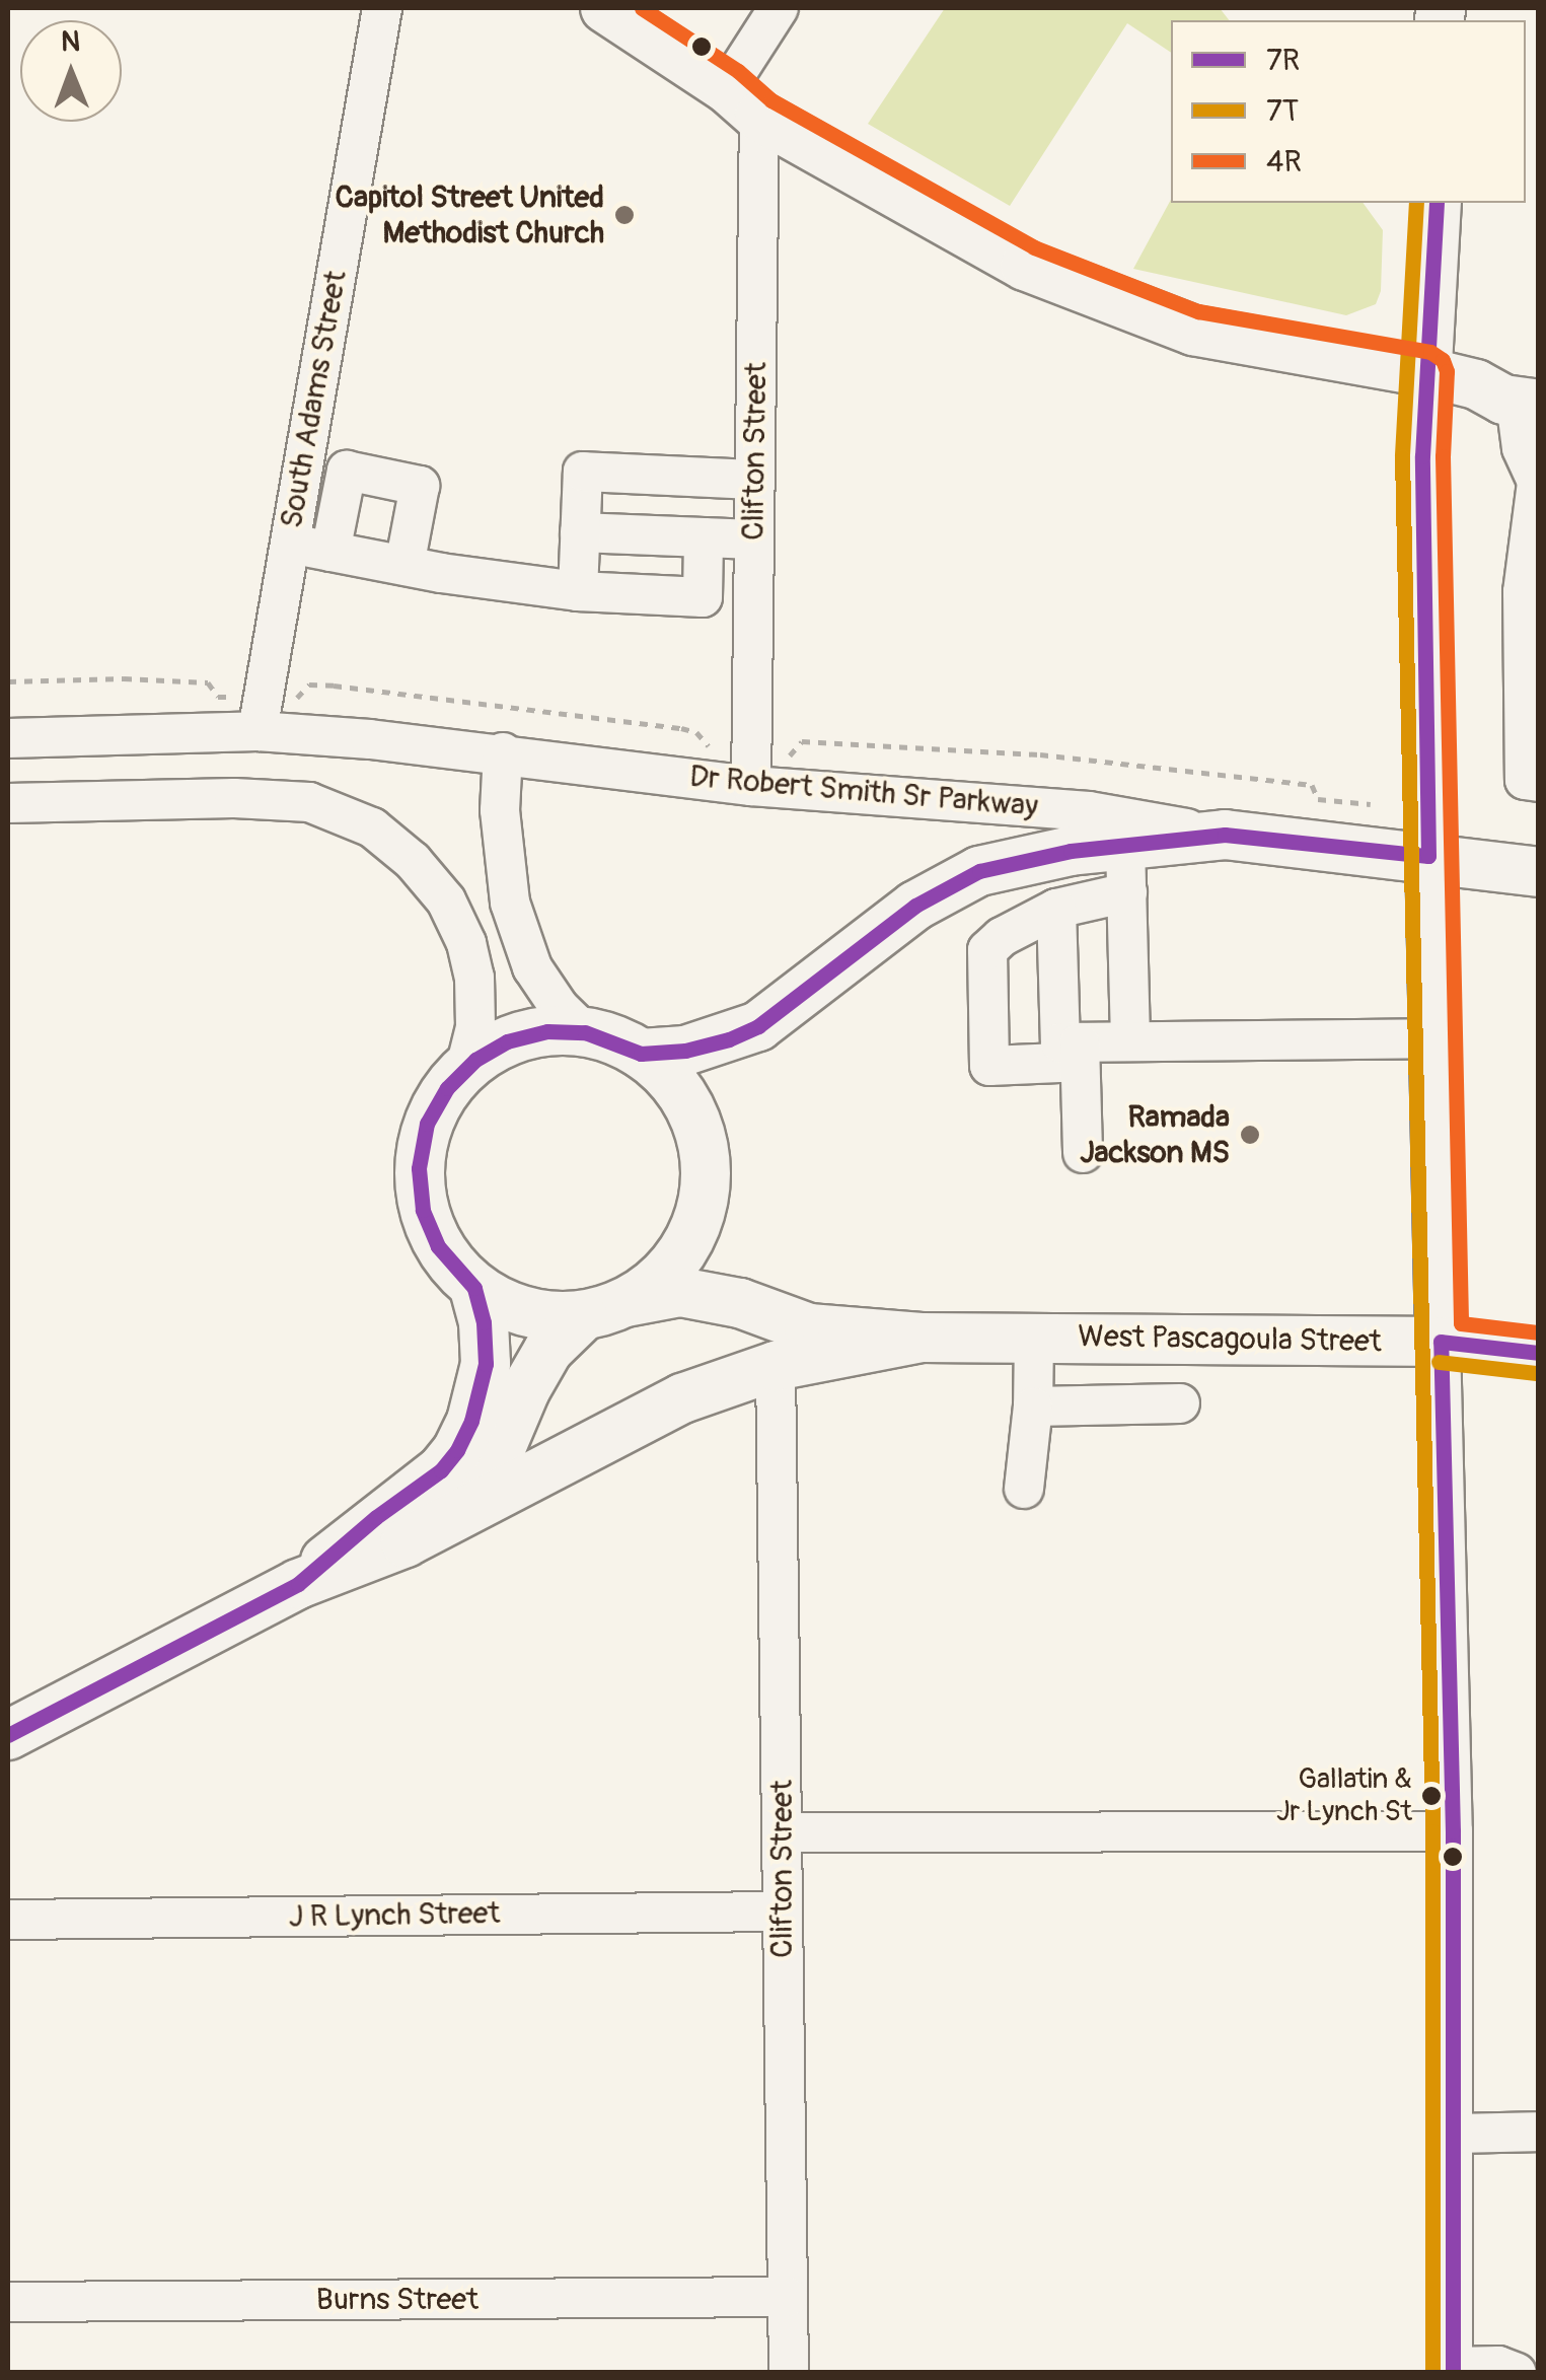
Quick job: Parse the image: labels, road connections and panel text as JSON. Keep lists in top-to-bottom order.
{
  "streets": {
    "main road": ["West Pascagoula Street"],
    "street": [
      "South Adams Street",
      "Clifton Street",
      "Dr Robert Smith Sr Parkway",
      "J R Lynch Street",
      "Burns Street"
    ]
  },
  "crossings": [
    ["South Adams Street", "Dr Robert Smith Sr Parkway"],
    ["Clifton Street", "Dr Robert Smith Sr Parkway"],
    ["Clifton Street", "West Pascagoula Street"],
    ["Clifton Street", "J R Lynch Street"],
    ["Clifton Street", "Burns Street"]
  ],
  "places": ["Capitol Street United Methodist Church", "Ramada Jackson MS", "Gallatin & Jr Lynch St"],
  "lines": ["transit line 4R", "transit line 7R", "transit line 7T"],
  "legend": ["7R", "7T", "4R"],
  "north": "top"
}
